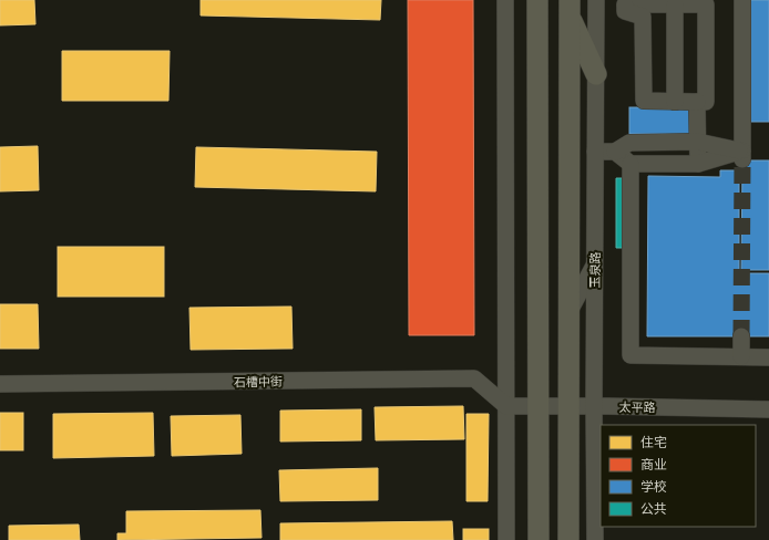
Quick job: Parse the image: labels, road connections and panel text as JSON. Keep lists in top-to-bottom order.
{
  "streets": {
    "street": ["玉泉路", "石槽中街", "太平路"]
  },
  "crossings": [
    ["玉泉路", "太平路"],
    ["石槽中街", "太平路"]
  ],
  "legend": [
    "住宅",
    "商业",
    "学校",
    "公共"
  ]
}
